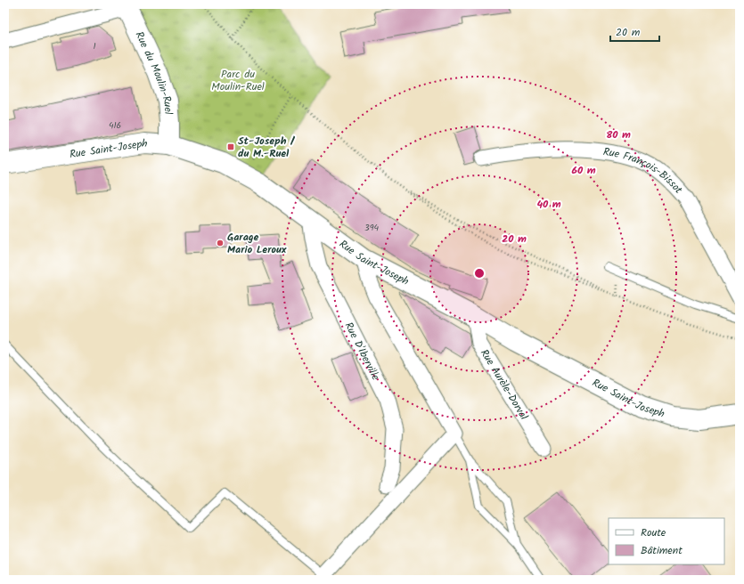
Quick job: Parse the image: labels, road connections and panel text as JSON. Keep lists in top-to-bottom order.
{
  "streets": {
    "street": [
      "Rue du Moulin-Ruel",
      "Rue Saint-Joseph",
      "Rue François-Bissot",
      "Rue D'Iberville",
      "Rue Aurèle-Dorval"
    ]
  },
  "crossings": [
    ["Rue du Moulin-Ruel", "Rue Saint-Joseph"],
    ["Rue Saint-Joseph", "Rue D'Iberville"],
    ["Rue Saint-Joseph", "Rue Aurèle-Dorval"]
  ],
  "parks": ["Parc du Moulin-Ruel"],
  "places": {
    "transit": ["St-Joseph / du M.-Ruel"],
    "other": ["Garage Mario Leroux"]
  },
  "house_numbers": ["1", "416", "394"],
  "legend": ["Route", "Bâtiment"],
  "scale_bar": "20 m",
  "rings": [
    "80 m",
    "60 m",
    "40 m",
    "20 m"
  ]
}
